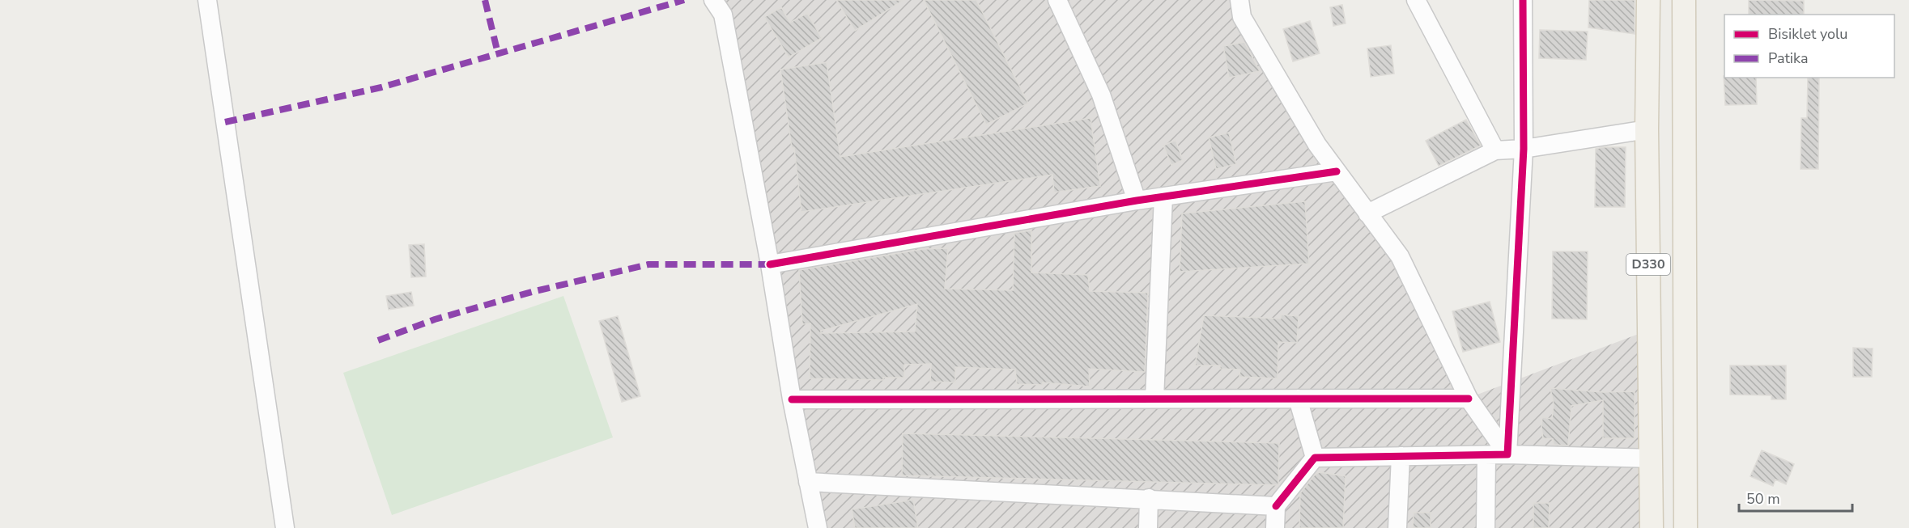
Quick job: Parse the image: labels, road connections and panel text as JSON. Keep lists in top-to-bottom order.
{
  "streets": {
    "main road": ["D330"]
  },
  "legend": ["Bisiklet yolu", "Patika"],
  "scale_bar": "50 m"
}
